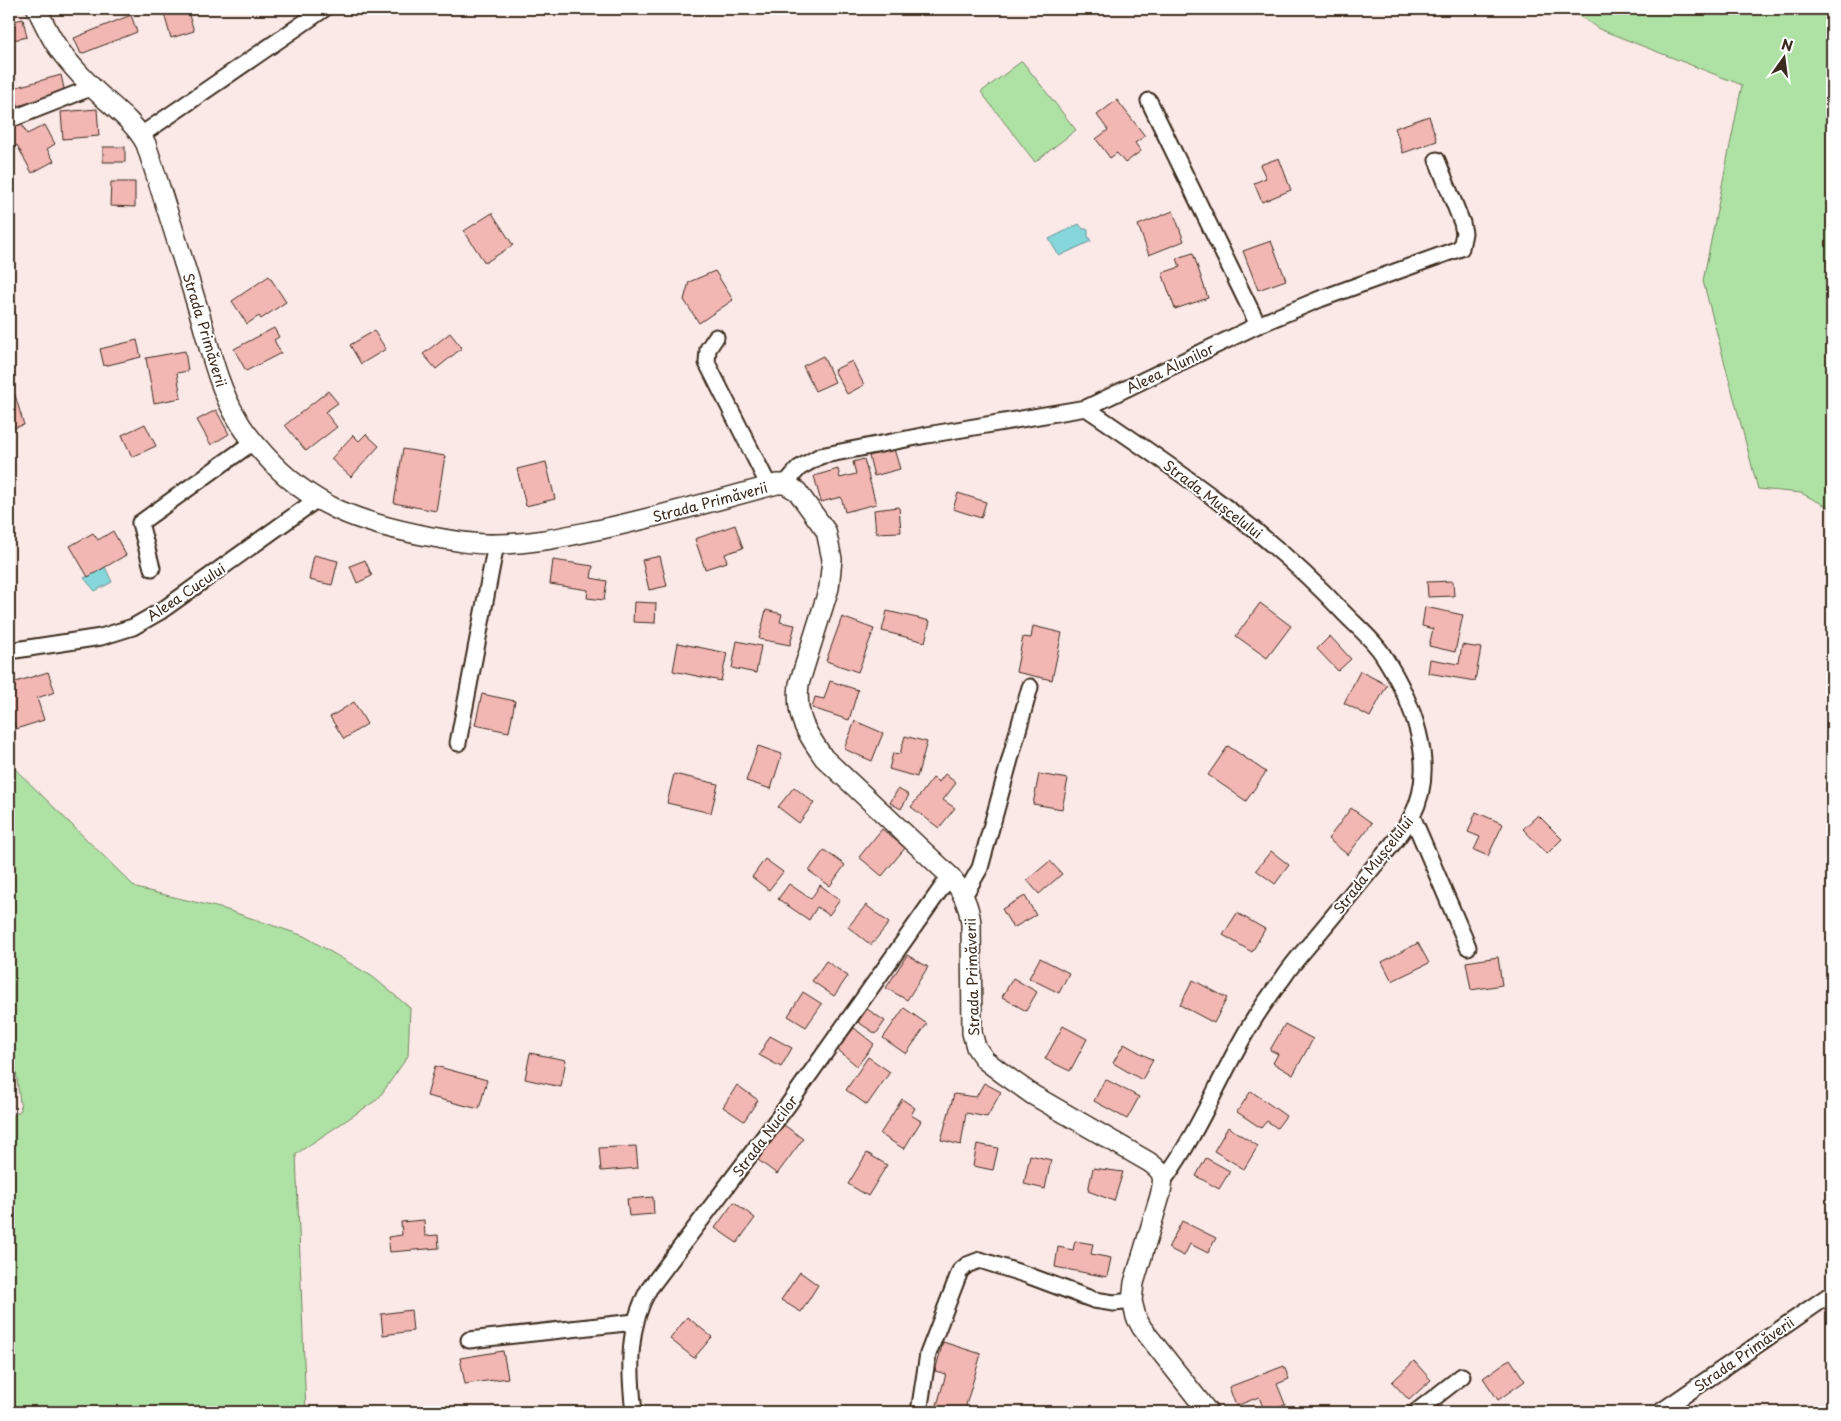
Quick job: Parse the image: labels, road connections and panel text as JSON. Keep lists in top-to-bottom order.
{
  "streets": {
    "street": [
      "Strada Primăverii",
      "Aleea Alunilor",
      "Strada Mușcelului",
      "Aleea Cucului",
      "Strada Nucilor"
    ]
  },
  "crossings": [
    ["Strada Primăverii", "Aleea Alunilor"],
    ["Strada Primăverii", "Strada Mușcelului"],
    ["Strada Primăverii", "Aleea Cucului"],
    ["Strada Primăverii", "Strada Nucilor"],
    ["Aleea Alunilor", "Strada Mușcelului"]
  ],
  "north": "top"
}
